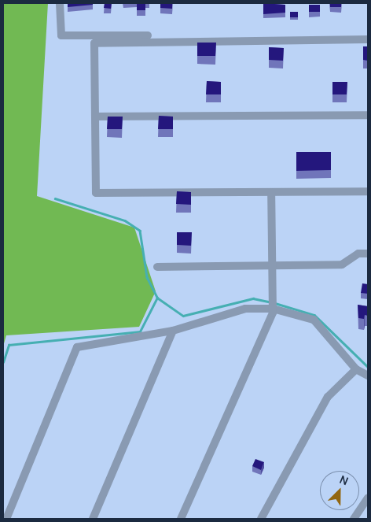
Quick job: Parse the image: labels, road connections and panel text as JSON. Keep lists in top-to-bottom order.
{
  "north": "top right"
}
